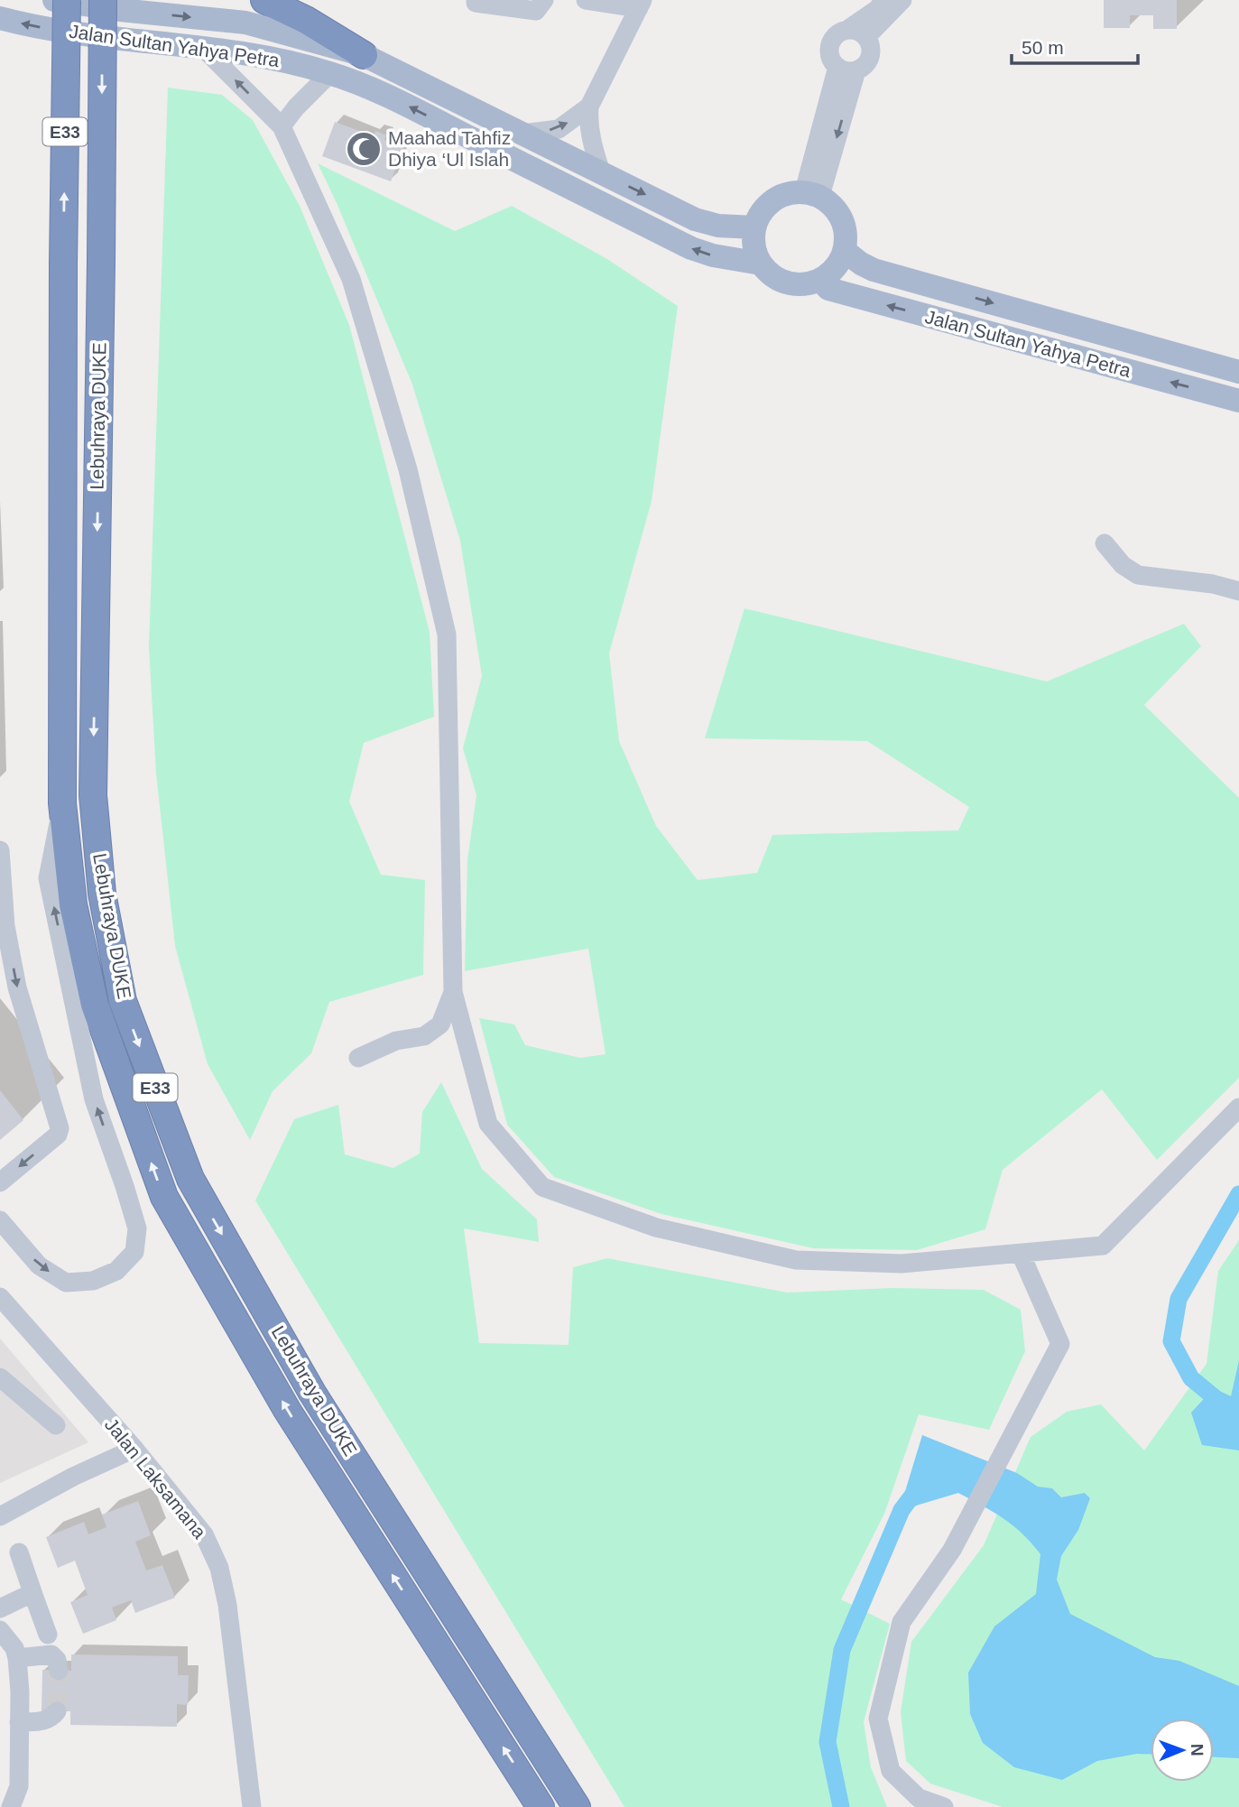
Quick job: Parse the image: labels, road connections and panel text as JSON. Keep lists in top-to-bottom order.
{
  "streets": {
    "highway": ["E33", "Lebuhraya DUKE"],
    "main road": ["Jalan Sultan Yahya Petra"],
    "street": ["Jalan Laksamana"]
  },
  "places": {
    "mosque": ["Maahad Tahfiz Dhiya ‘Ul Islah"]
  },
  "scale_bar": "50 m",
  "north": "right"
}
